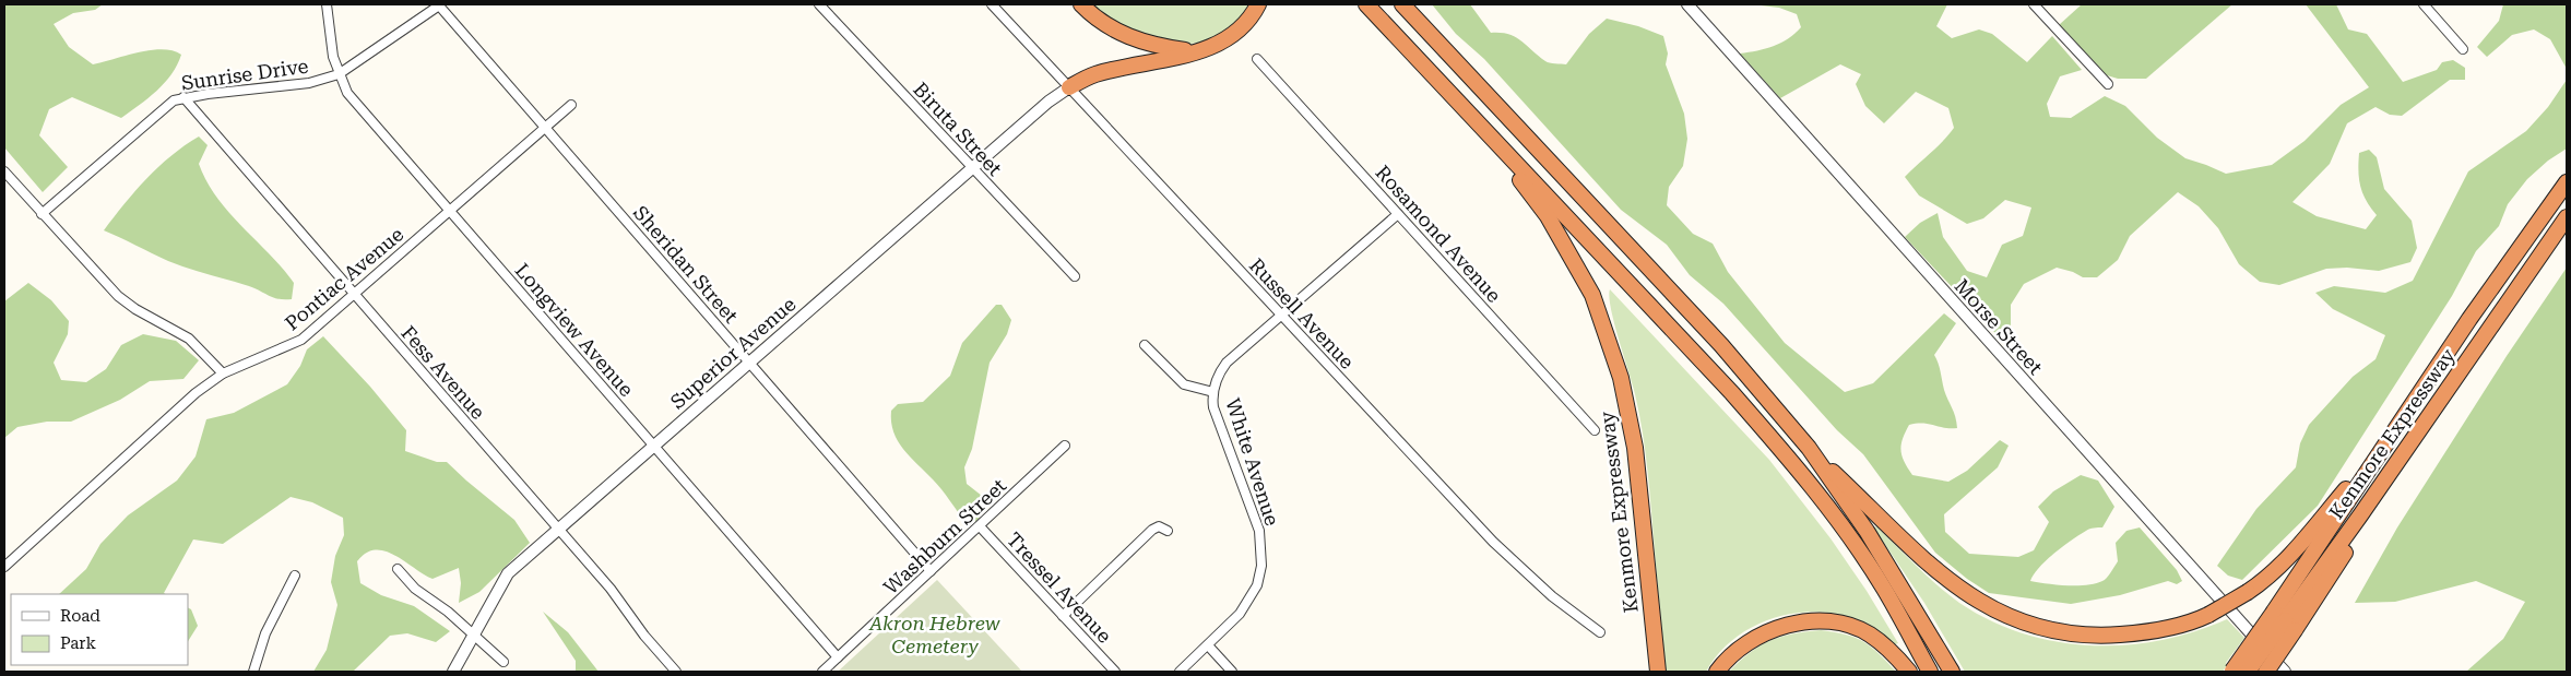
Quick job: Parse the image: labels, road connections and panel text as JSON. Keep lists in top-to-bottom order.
{
  "streets": {
    "highway": ["Kenmore Expressway"],
    "street": [
      "Sunrise Drive",
      "Biruta Street",
      "Rosamond Avenue",
      "Sheridan Street",
      "Pontiac Avenue",
      "Russell Avenue",
      "Morse Street",
      "Longview Avenue",
      "Superior Avenue",
      "Fess Avenue",
      "White Avenue",
      "Washburn Street",
      "Tressel Avenue"
    ]
  },
  "crossings": [
    ["Sunrise Drive", "Sheridan Street"],
    ["Sunrise Drive", "Longview Avenue"],
    ["Sunrise Drive", "Fess Avenue"],
    ["Biruta Street", "Superior Avenue"],
    ["Rosamond Avenue", "White Avenue"],
    ["Sheridan Street", "Pontiac Avenue"],
    ["Sheridan Street", "Superior Avenue"],
    ["Sheridan Street", "Washburn Street"],
    ["Pontiac Avenue", "Longview Avenue"],
    ["Pontiac Avenue", "Fess Avenue"],
    ["Russell Avenue", "Superior Avenue"],
    ["Russell Avenue", "White Avenue"],
    ["Longview Avenue", "Superior Avenue"],
    ["Longview Avenue", "Washburn Street"],
    ["Superior Avenue", "Fess Avenue"],
    ["Washburn Street", "Tressel Avenue"]
  ],
  "parks": ["Akron Hebrew Cemetery"],
  "legend": ["Road", "Park"]
}
